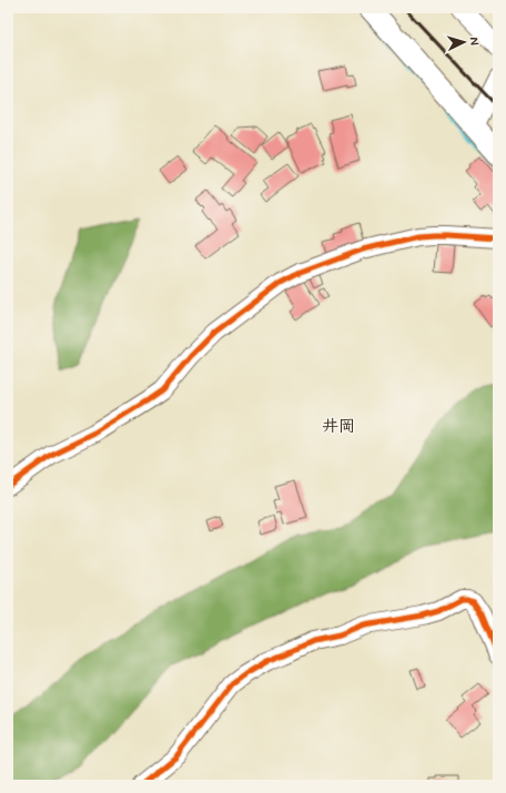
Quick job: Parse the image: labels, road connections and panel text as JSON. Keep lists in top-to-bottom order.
{
  "districts": ["井岡"],
  "north": "right"
}
